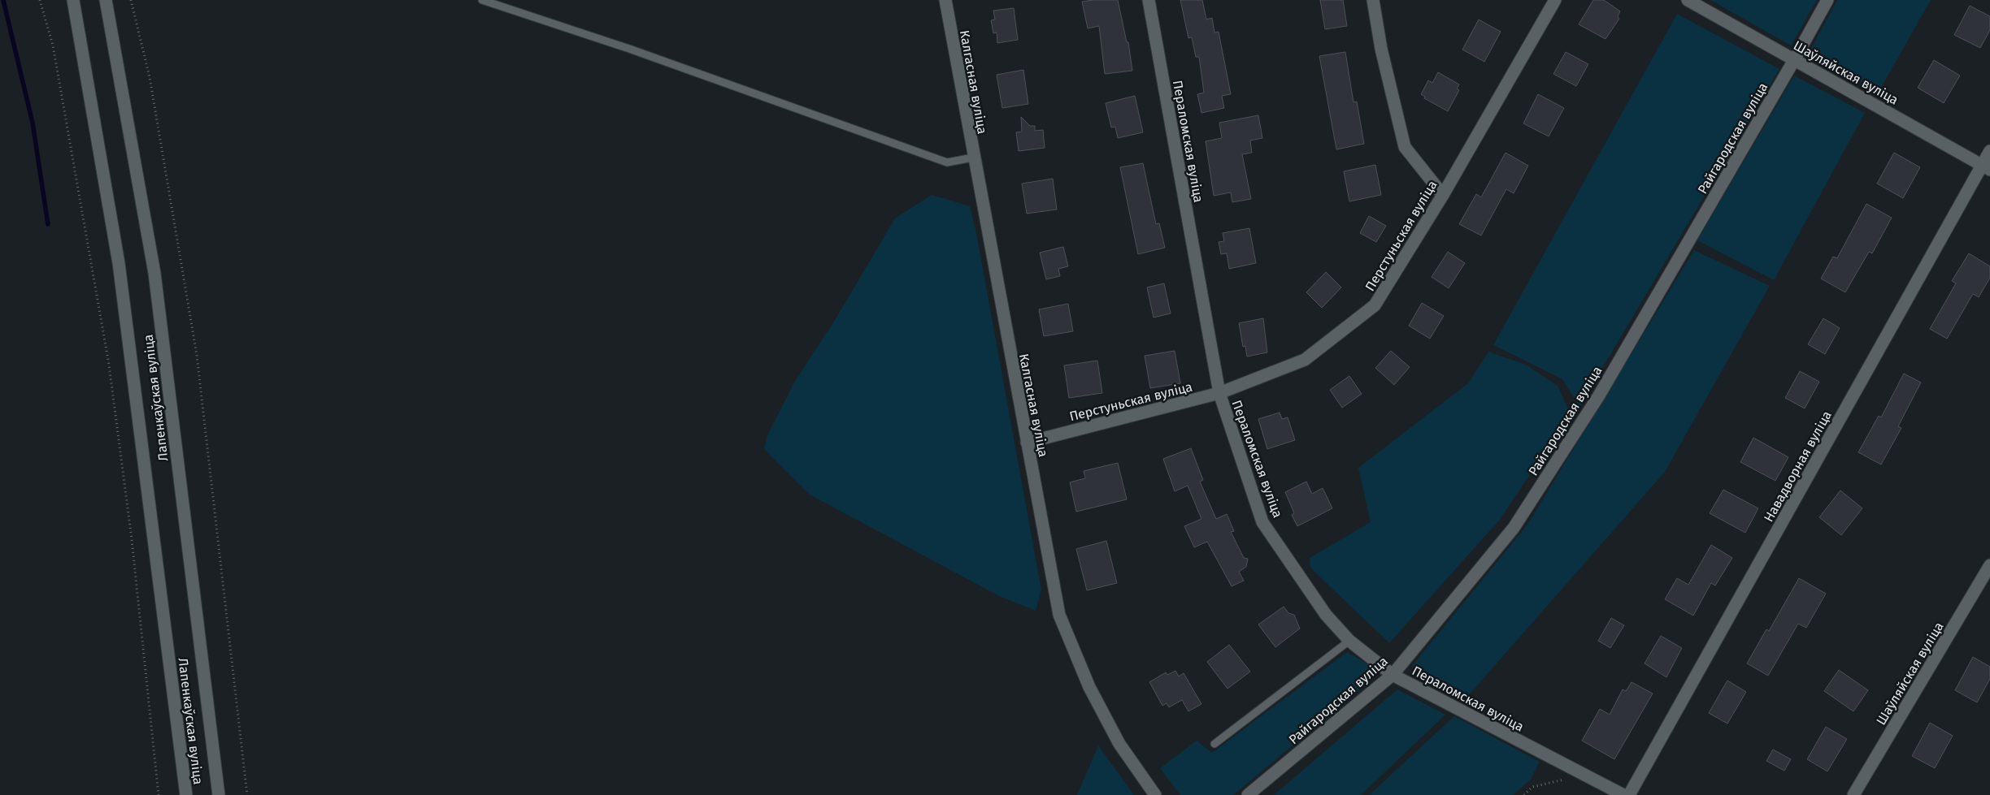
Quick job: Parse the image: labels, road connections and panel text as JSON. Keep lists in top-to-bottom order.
{
  "streets": {
    "street": [
      "Шаўляйская вуліца",
      "Калгасная вуліца",
      "Райгародская вуліца",
      "Пераломская вуліца",
      "Перстуньская вуліца",
      "Лапенкаўская вуліца",
      "Навадворная вуліца"
    ]
  },
  "crossings": [
    ["Шаўляйская вуліца", "Райгародская вуліца"],
    ["Шаўляйская вуліца", "Навадворная вуліца"],
    ["Калгасная вуліца", "Перстуньская вуліца"],
    ["Райгародская вуліца", "Пераломская вуліца"],
    ["Пераломская вуліца", "Перстуньская вуліца"]
  ]
}
